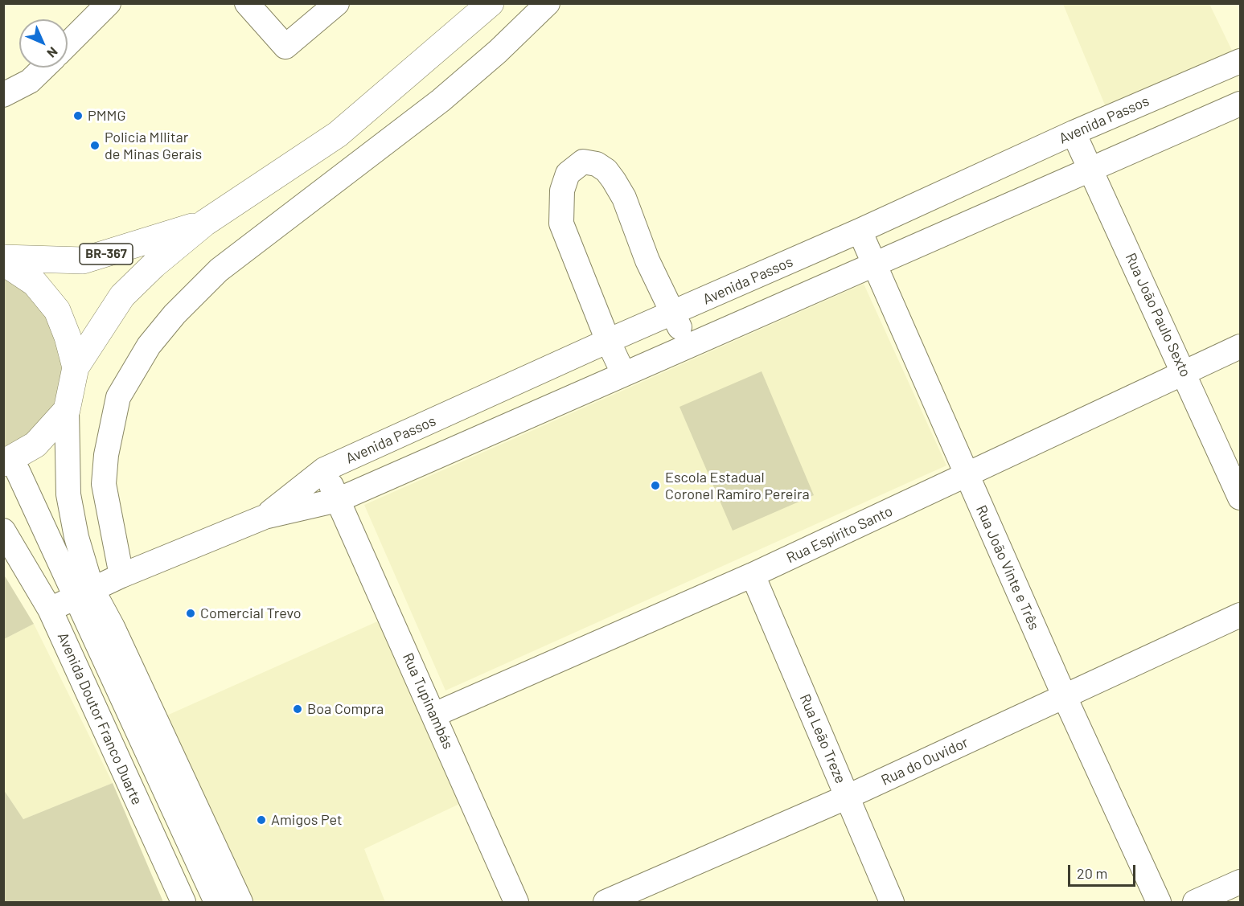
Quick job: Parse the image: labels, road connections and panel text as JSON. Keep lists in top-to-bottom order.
{
  "streets": {
    "main road": ["BR-367"],
    "street": [
      "Avenida Passos",
      "Rua João Paulo Sexto",
      "Rua Espírito Santo",
      "Rua João Vinte e Três",
      "Rua Tupinambás",
      "Avenida Doutor Franco Duarte",
      "Rua Leão Treze",
      "Rua do Ouvidor"
    ]
  },
  "crossings": [
    ["Avenida Passos", "Rua João Paulo Sexto"],
    ["Avenida Passos", "Rua João Vinte e Três"],
    ["Avenida Passos", "Rua Tupinambás"],
    ["Avenida Passos", "Avenida Doutor Franco Duarte"],
    ["Rua João Paulo Sexto", "Rua Espírito Santo"],
    ["Rua Espírito Santo", "Rua João Vinte e Três"],
    ["Rua Espírito Santo", "Rua Tupinambás"],
    ["Rua Espírito Santo", "Rua Leão Treze"],
    ["Rua João Vinte e Três", "Rua do Ouvidor"],
    ["Rua Leão Treze", "Rua do Ouvidor"]
  ],
  "places": [
    "PMMG",
    "Policia MIlitar de Minas Gerais",
    "Escola Estadual Coronel Ramiro Pereira",
    "Comercial Trevo",
    "Boa Compra",
    "Amigos Pet"
  ],
  "scale_bar": "20 m",
  "north": "bottom right"
}
